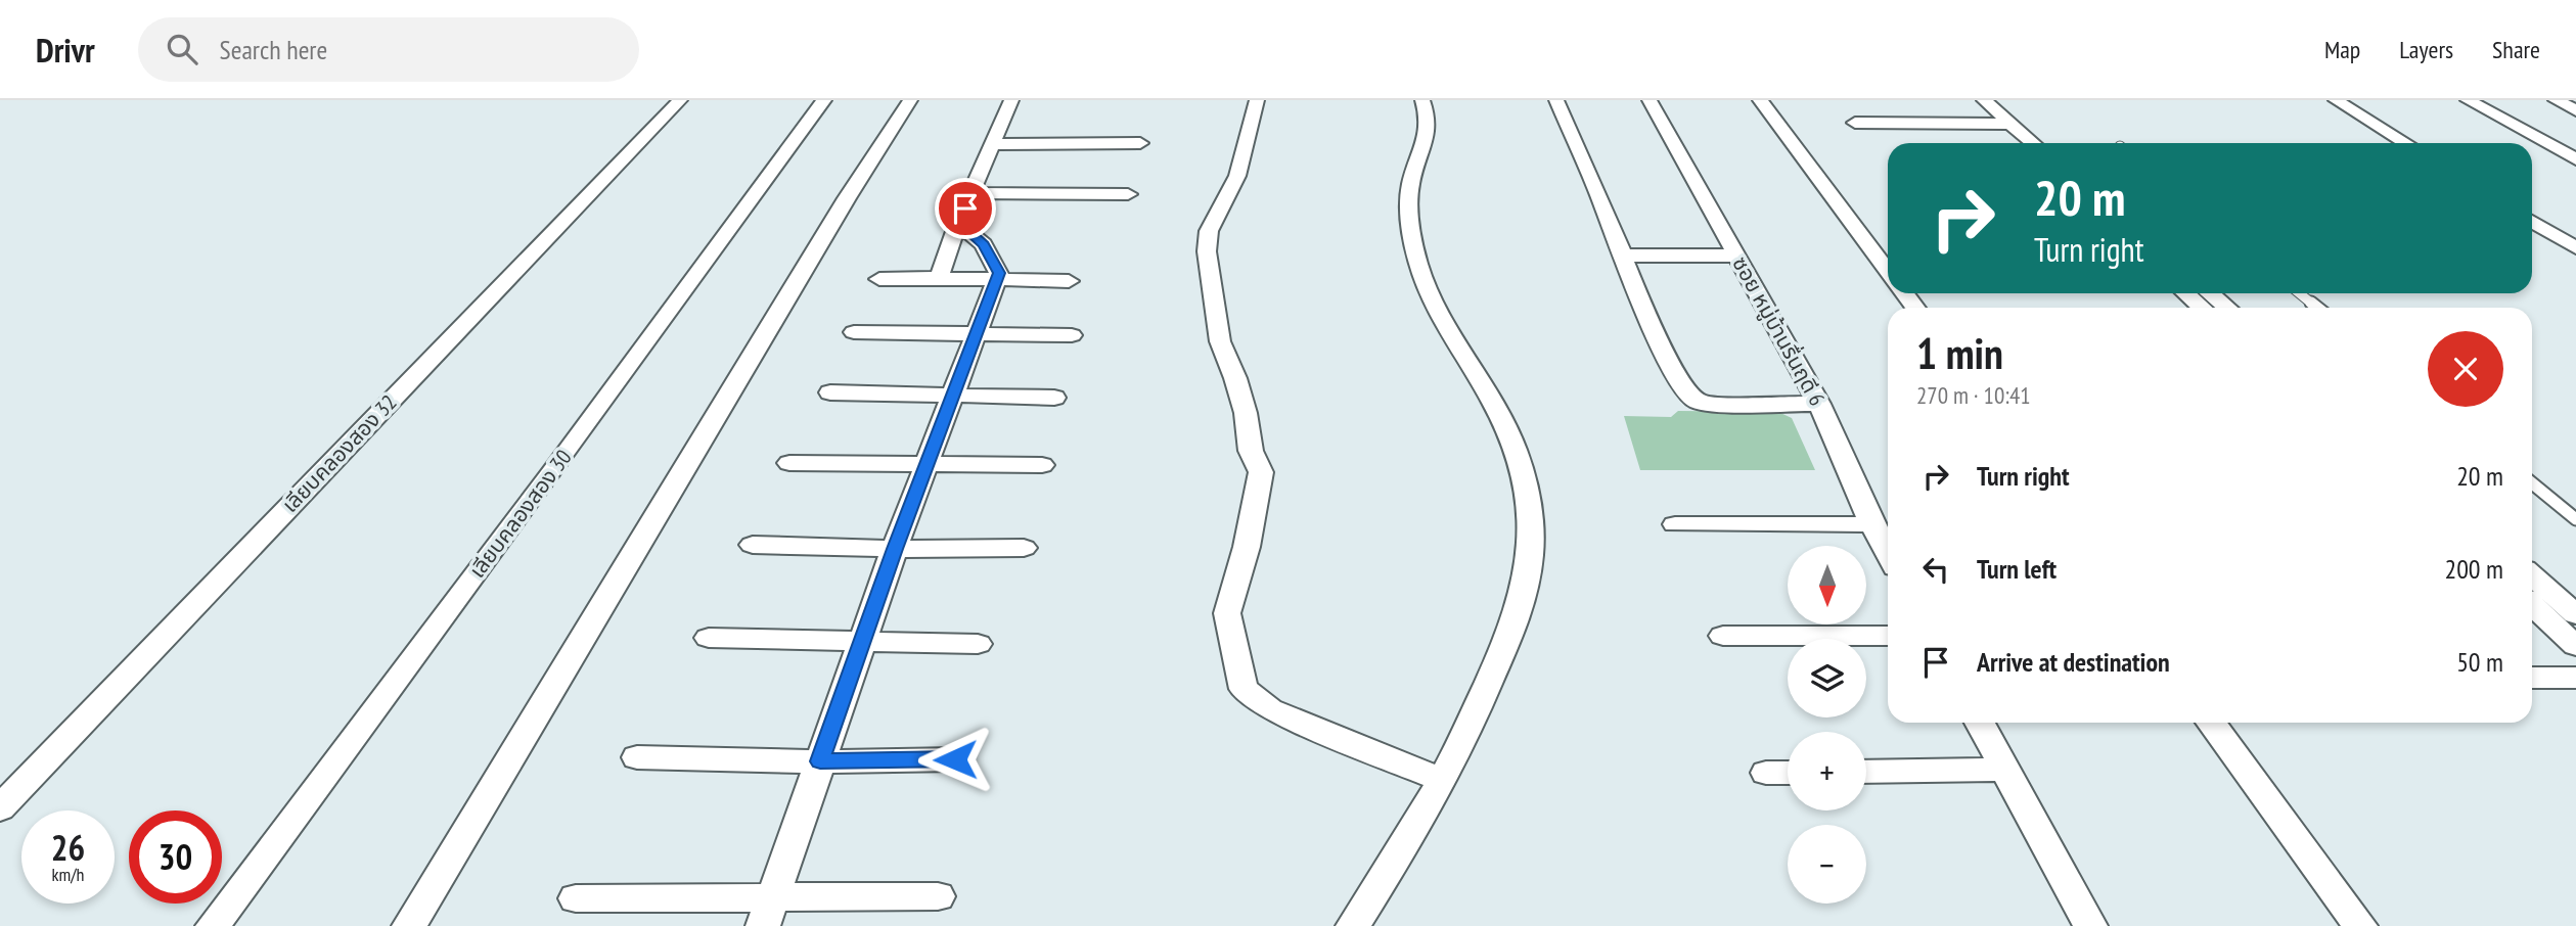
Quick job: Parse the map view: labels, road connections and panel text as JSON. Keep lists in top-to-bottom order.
{
  "streets": {
    "street": ["ซอย หมู่บ้านรื่นฤดี 6", "เลียบคลองสอง 32", "เลียบคลองสอง 30"]
  },
  "north": "bottom",
  "page": {
    "header": "Drivr",
    "search": "Search here",
    "nav": ["Map", "Layers", "Share"],
    "turn": ["20 m", "Turn right"],
    "heading": ["1 min", "270 m · 10:41"],
    "list": [
      {
        "name": "Turn right",
        "value": "20 m"
      },
      {
        "name": "Turn left",
        "value": "200 m"
      },
      {
        "name": "Arrive at destination",
        "value": "50 m"
      }
    ],
    "map_buttons": ["+", "−"],
    "speed": "26 km/h",
    "limit": "30"
  }
}
